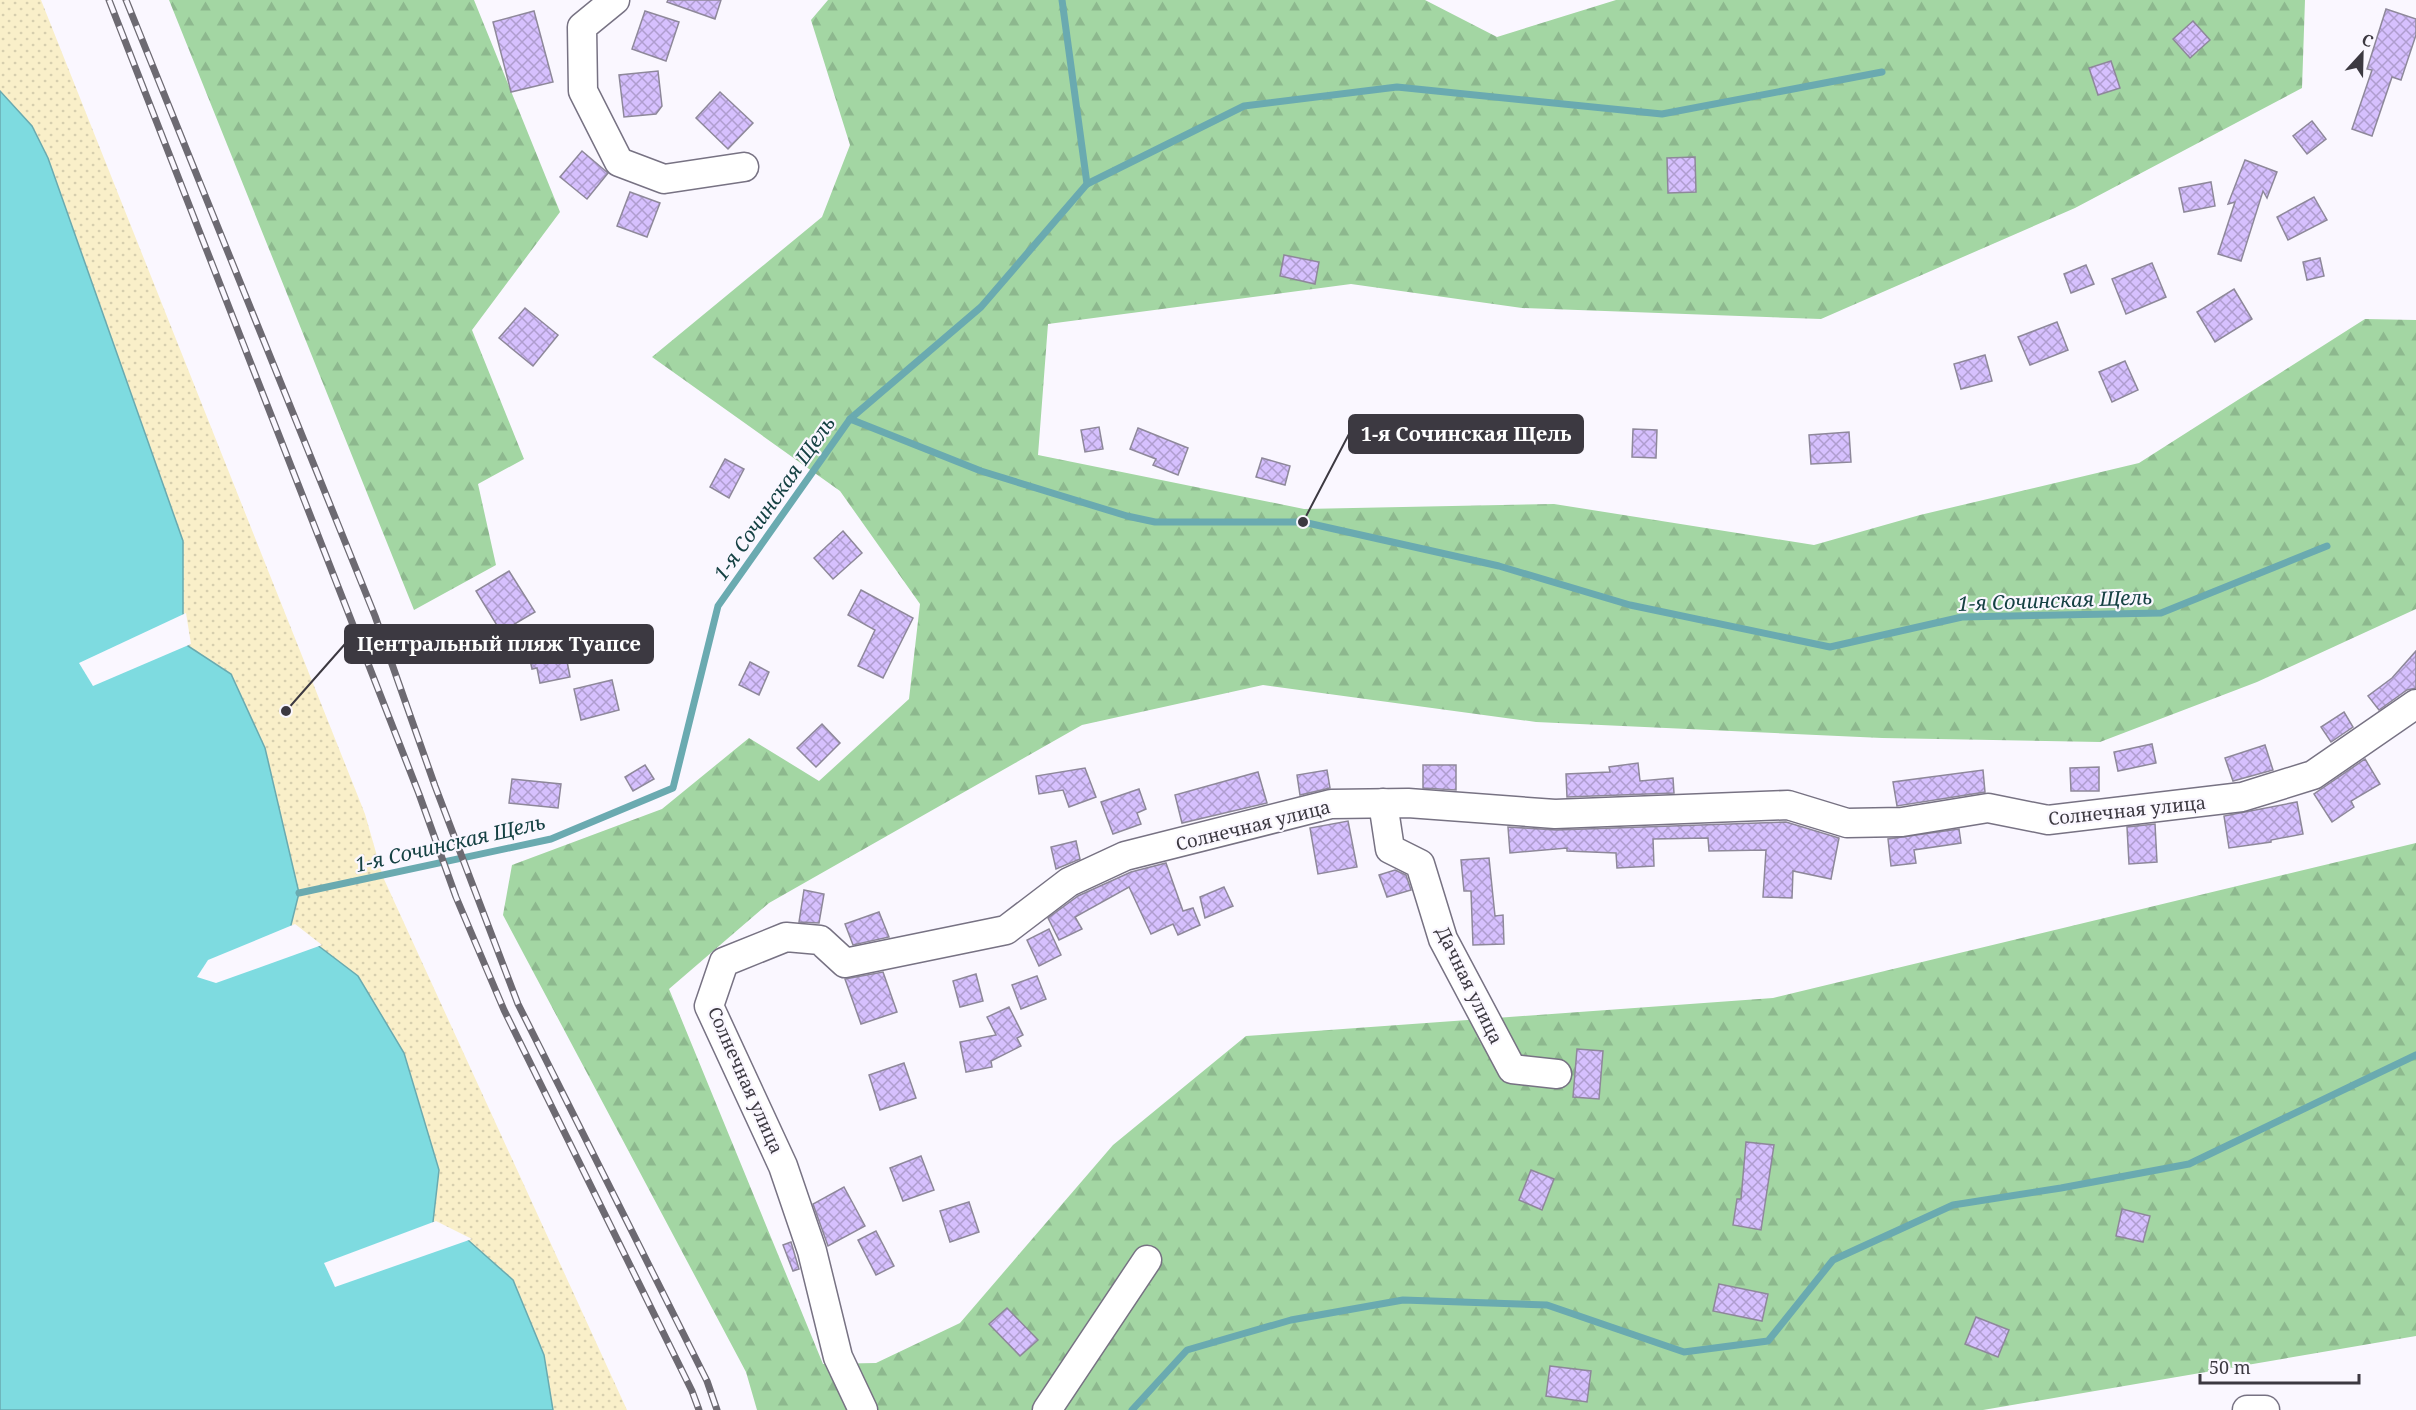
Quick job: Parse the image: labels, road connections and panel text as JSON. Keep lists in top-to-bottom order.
{
  "streets": {
    "street": ["Солнечная улица", "Дачная улица"]
  },
  "crossings": [
    ["Солнечная улица", "Дачная улица"]
  ],
  "water": ["1-я Сочинская Щель"],
  "places": ["1-я Сочинская Щель", "Центральный пляж Туапсе"],
  "scale_bar": "50 m",
  "north": "top"
}
